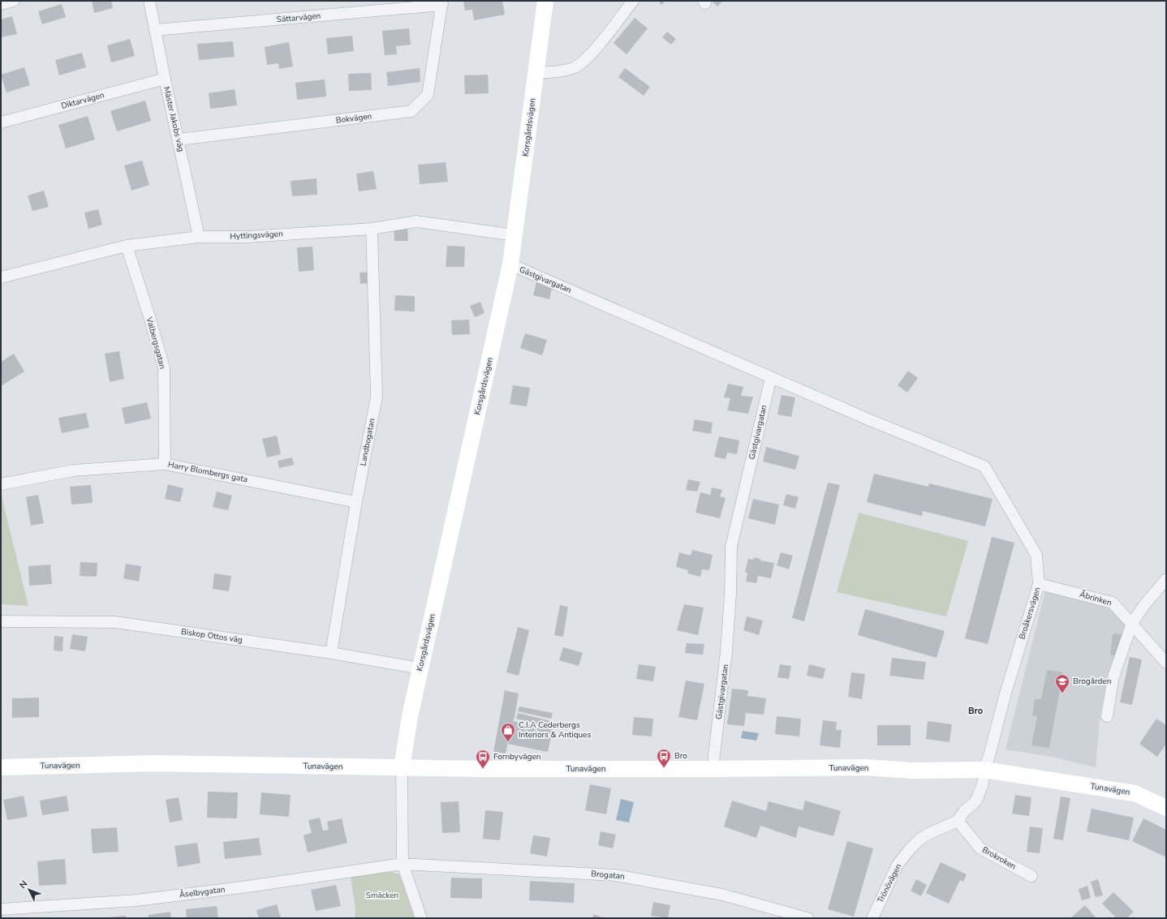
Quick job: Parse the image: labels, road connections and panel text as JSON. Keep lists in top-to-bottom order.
{
  "streets": {
    "street": [
      "Sättarvägen",
      "Diktarvägen",
      "Bokvägen",
      "Mäster Jakobs väg",
      "Korsgårdsvägen",
      "Hyttingsvägen",
      "Gästgivargatan",
      "Valbergsgatan",
      "Landbogatan",
      "Harry Blombergs gata",
      "Åbrinken",
      "Broåkersvägen",
      "Biskop Ottos väg",
      "Tunavägen",
      "Brokroken",
      "Brogatan",
      "Trönövägen",
      "Åselbygatan"
    ]
  },
  "crossings": [
    ["Sättarvägen", "Bokvägen"],
    ["Sättarvägen", "Mäster Jakobs väg"],
    ["Diktarvägen", "Mäster Jakobs väg"],
    ["Bokvägen", "Mäster Jakobs väg"],
    ["Mäster Jakobs väg", "Hyttingsvägen"],
    ["Korsgårdsvägen", "Hyttingsvägen"],
    ["Korsgårdsvägen", "Gästgivargatan"],
    ["Korsgårdsvägen", "Biskop Ottos väg"],
    ["Korsgårdsvägen", "Tunavägen"],
    ["Hyttingsvägen", "Valbergsgatan"],
    ["Hyttingsvägen", "Landbogatan"],
    ["Gästgivargatan", "Broåkersvägen"],
    ["Gästgivargatan", "Tunavägen"],
    ["Valbergsgatan", "Harry Blombergs gata"],
    ["Landbogatan", "Harry Blombergs gata"],
    ["Landbogatan", "Biskop Ottos väg"],
    ["Åbrinken", "Broåkersvägen"],
    ["Broåkersvägen", "Tunavägen"],
    ["Broåkersvägen", "Trönövägen"],
    ["Tunavägen", "Trönövägen"],
    ["Brokroken", "Trönövägen"],
    ["Brogatan", "Åselbygatan"]
  ],
  "districts": ["Bro"],
  "parks": ["Smäcken"],
  "places": {
    "school or university": ["Brogården"],
    "shop": ["C.I.A Cederbergs Interiors & Antiques"],
    "bus stop": ["Bro", "Fornbyvägen"]
  },
  "north": "top left"
}
